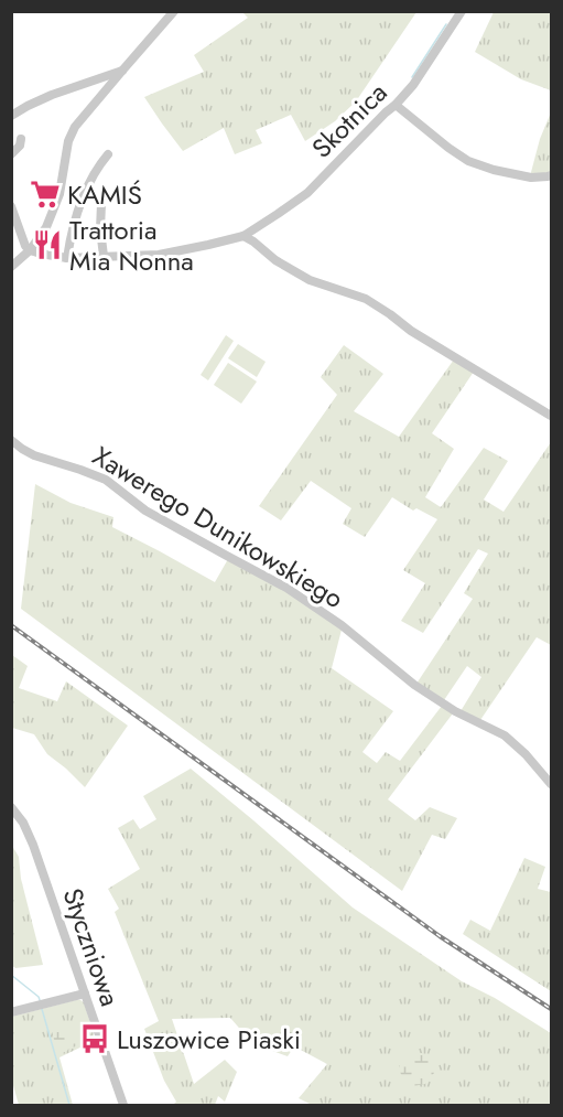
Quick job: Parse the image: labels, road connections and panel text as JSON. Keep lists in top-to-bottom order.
{
  "streets": {
    "street": ["Skotnica", "Xawerego Dunikowskiego", "Styczniowa"]
  },
  "places": {
    "supermarket": ["KAMIŚ"],
    "restaurant": ["Trattoria Mia Nonna"],
    "bus stop": ["Luszowice Piaski"]
  }
}
